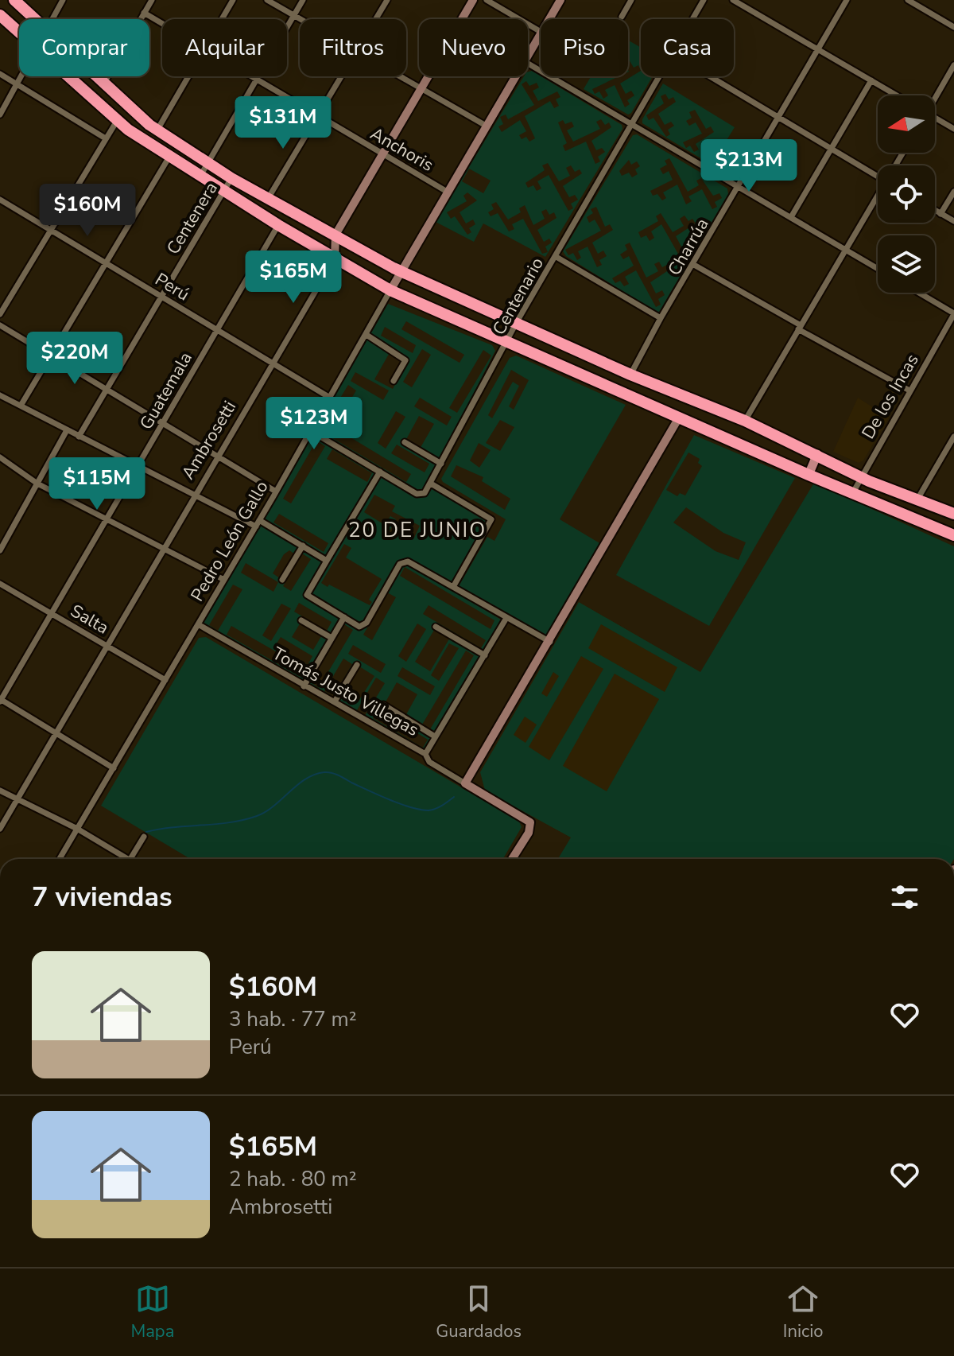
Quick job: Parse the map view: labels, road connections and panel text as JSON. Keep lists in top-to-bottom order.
{
  "streets": {
    "street": [
      "Anchoris",
      "Centenera",
      "Charrúa",
      "Perú",
      "Centenario",
      "Guatemala",
      "De los Incas",
      "Ambrosetti",
      "Pedro León Gallo",
      "Salta",
      "Tomás Justo Villegas"
    ]
  },
  "crossings": [
    ["Anchoris", "Centenera"],
    ["Anchoris", "Ambrosetti"],
    ["Anchoris", "Pedro León Gallo"],
    ["Centenera", "Perú"],
    ["Perú", "Guatemala"],
    ["Perú", "Ambrosetti"],
    ["Perú", "Pedro León Gallo"],
    ["Guatemala", "Salta"],
    ["Ambrosetti", "Salta"],
    ["Pedro León Gallo", "Salta"],
    ["Pedro León Gallo", "Tomás Justo Villegas"]
  ],
  "districts": ["20 DE JUNIO"],
  "north": "left",
  "page": {
    "chip": [
      "Comprar",
      "Alquilar",
      "Filtros",
      "Nuevo",
      "Piso",
      "Casa"
    ],
    "price": [
      "$131M",
      "$213M",
      "$160M",
      "$165M",
      "$220M",
      "$123M",
      "$115M"
    ],
    "heading": "7 viviendas",
    "list": [
      {
        "name": "$160M",
        "note": "3 hab. · 77 m² · Perú"
      },
      {
        "name": "$165M",
        "note": "2 hab. · 80 m² · Ambrosetti"
      }
    ],
    "tabs": ["Mapa", "Guardados", "Inicio"]
  }
}
